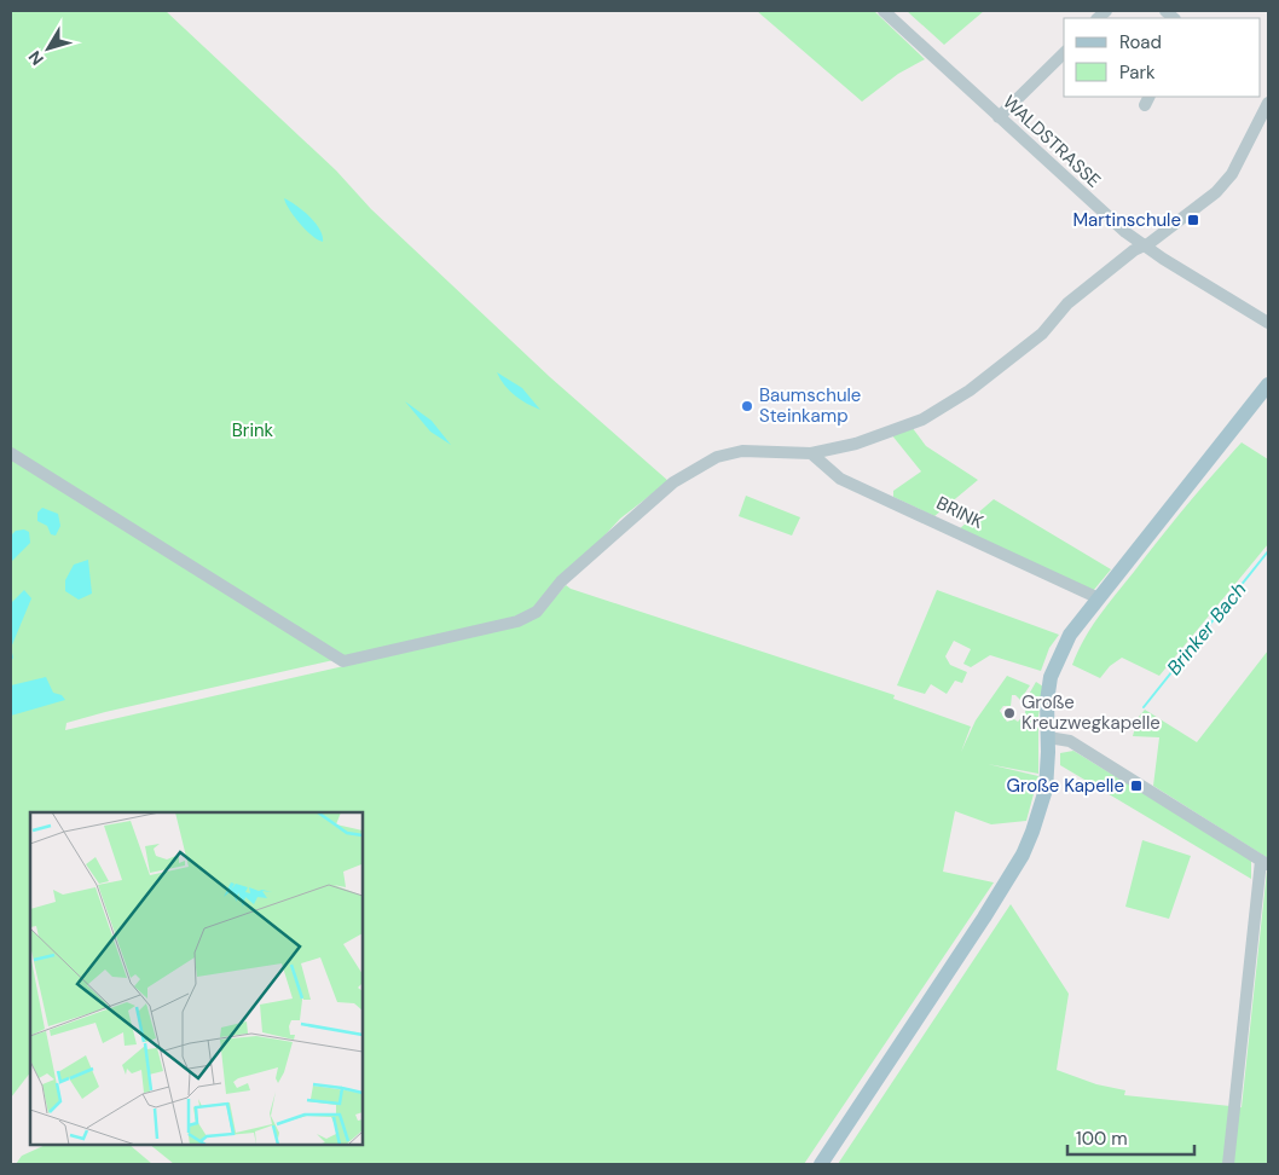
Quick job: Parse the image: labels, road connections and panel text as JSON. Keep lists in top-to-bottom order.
{
  "streets": {
    "street": ["WALDSTRASSE", "BRINK"]
  },
  "water": ["Brinker Bach"],
  "parks": ["Brink"],
  "places": {
    "transit": ["Martinschule", "Große Kapelle"],
    "other": ["Baumschule Steinkamp", "Große Kreuzwegkapelle"]
  },
  "legend": ["Road", "Park"],
  "scale_bar": "100 m",
  "north": "bottom left"
}
